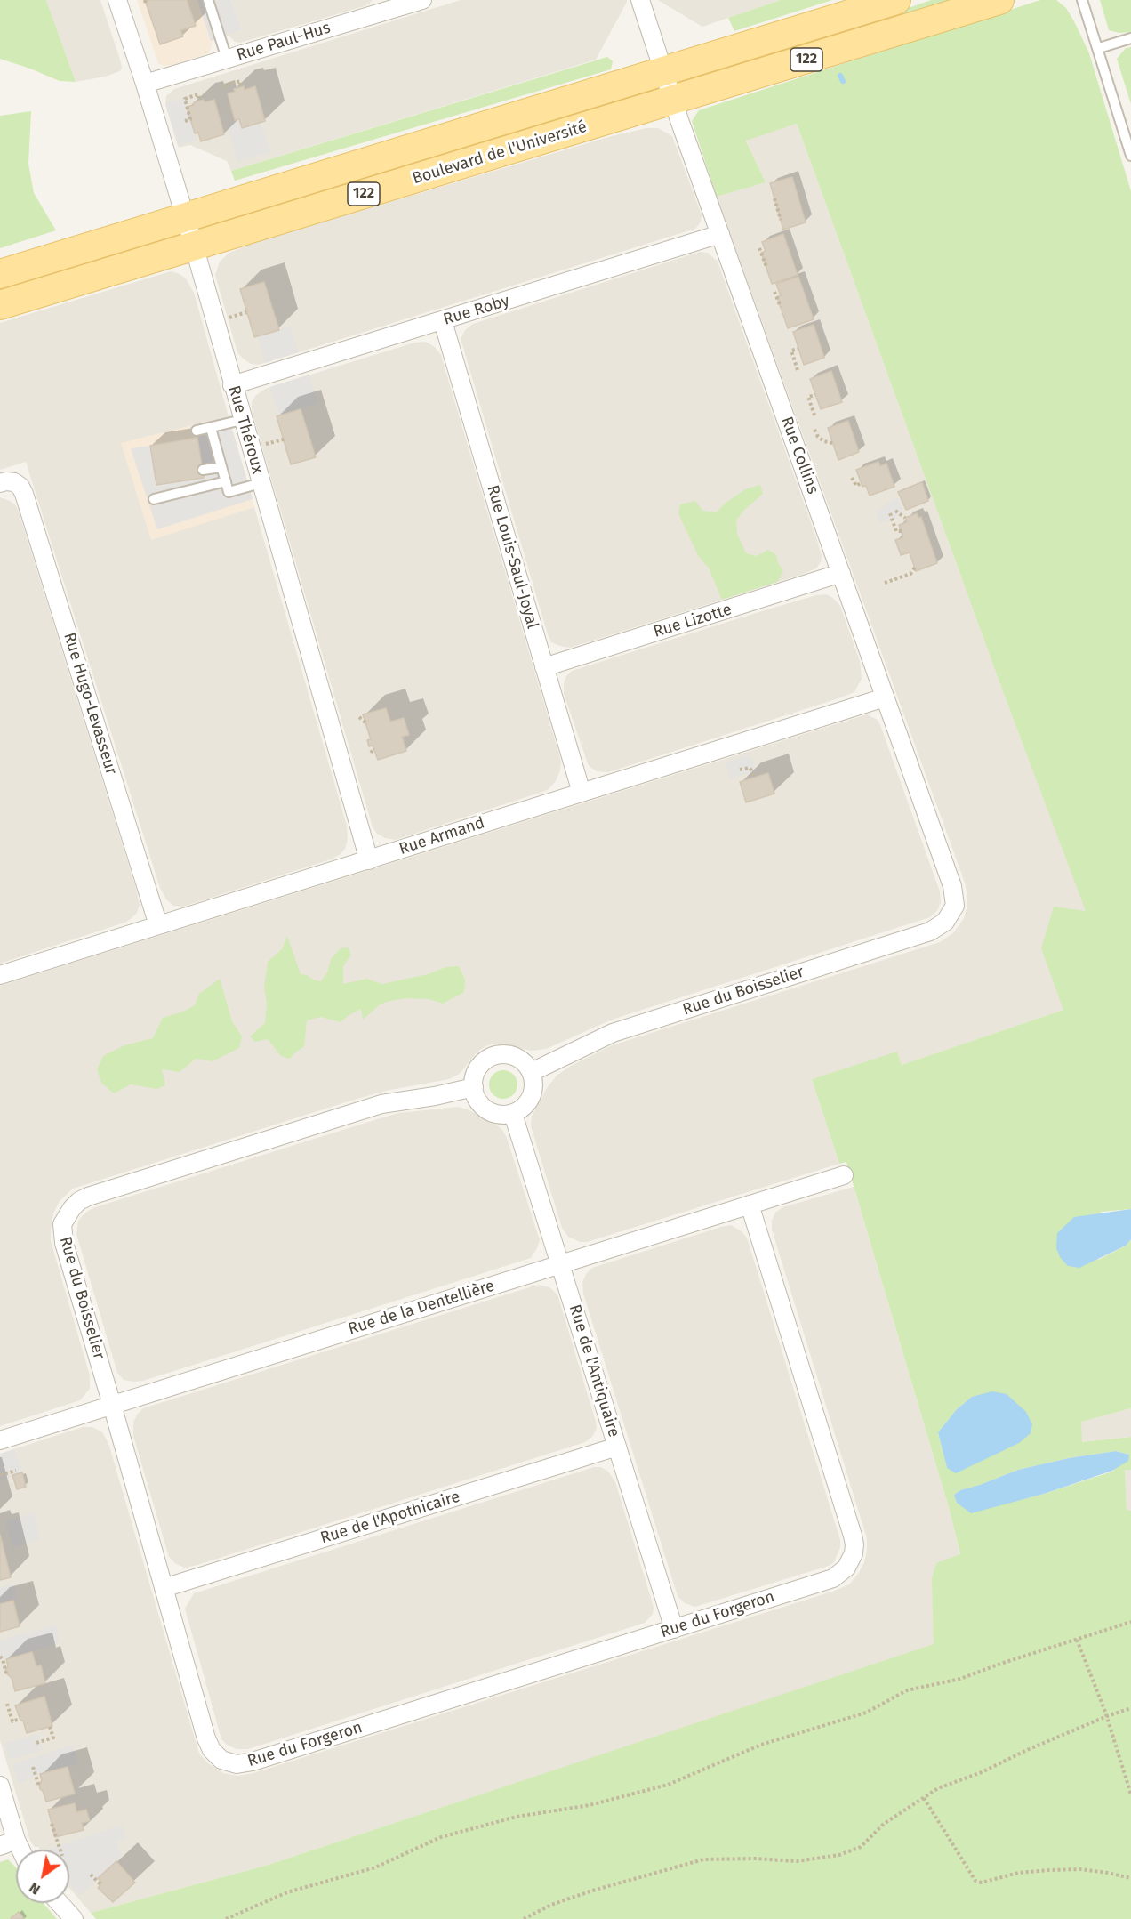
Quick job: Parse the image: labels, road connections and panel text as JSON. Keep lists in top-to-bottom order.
{
  "streets": {
    "main road": ["122", "Boulevard de l'Université"],
    "street": [
      "Rue Paul-Hus",
      "Rue Roby",
      "Rue Théroux",
      "Rue Collins",
      "Rue Louis-Saul-Joyal",
      "Rue Lizotte",
      "Rue Hugo-Levasseur",
      "Rue Armand",
      "Rue du Boisselier",
      "Rue de la Dentellière",
      "Rue de l'Antiquaire",
      "Rue de l'Apothicaire",
      "Rue du Forgeron"
    ]
  },
  "crossings": [
    ["Rue Paul-Hus", "Rue Théroux"],
    ["Boulevard de l'Université", "Rue Théroux"],
    ["Boulevard de l'Université", "Rue Collins"],
    ["Rue Roby", "Rue Théroux"],
    ["Rue Roby", "Rue Collins"],
    ["Rue Roby", "Rue Louis-Saul-Joyal"],
    ["Rue Théroux", "Rue Armand"],
    ["Rue Collins", "Rue Lizotte"],
    ["Rue Collins", "Rue Armand"],
    ["Rue Collins", "Rue du Boisselier"],
    ["Rue Louis-Saul-Joyal", "Rue Lizotte"],
    ["Rue Louis-Saul-Joyal", "Rue Armand"],
    ["Rue Hugo-Levasseur", "Rue Armand"],
    ["Rue du Boisselier", "Rue de la Dentellière"],
    ["Rue du Boisselier", "Rue de l'Antiquaire"],
    ["Rue du Boisselier", "Rue de l'Apothicaire"],
    ["Rue du Boisselier", "Rue du Forgeron"],
    ["Rue de la Dentellière", "Rue de l'Antiquaire"],
    ["Rue de la Dentellière", "Rue du Forgeron"],
    ["Rue de l'Antiquaire", "Rue de l'Apothicaire"],
    ["Rue de l'Antiquaire", "Rue du Forgeron"]
  ],
  "north": "bottom left"
}
